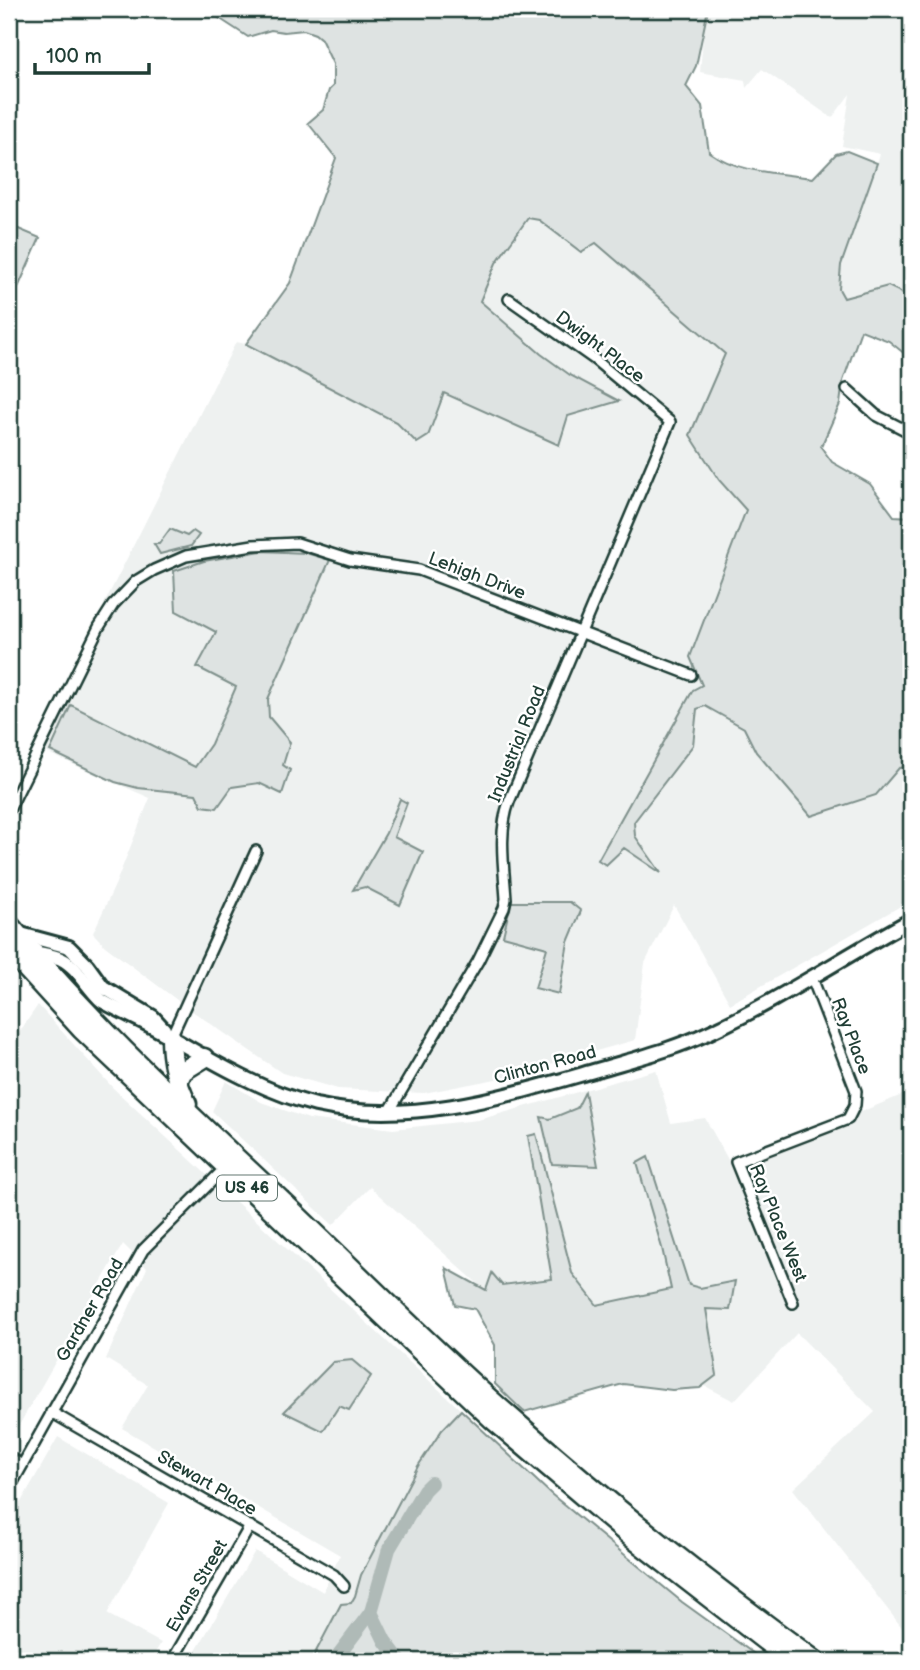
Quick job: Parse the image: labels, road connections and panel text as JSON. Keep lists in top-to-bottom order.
{
  "streets": {
    "highway": ["US 46"],
    "street": [
      "Dwight Place",
      "Lehigh Drive",
      "Industrial Road",
      "Ray Place",
      "Clinton Road",
      "Ray Place West",
      "Gardner Road",
      "Stewart Place",
      "Evans Street"
    ]
  },
  "crossings": [
    ["Dwight Place", "Industrial Road"],
    ["Lehigh Drive", "Industrial Road"],
    ["Industrial Road", "Clinton Road"],
    ["Ray Place", "Clinton Road"],
    ["Ray Place", "Ray Place West"],
    ["US 46", "Gardner Road"],
    ["Gardner Road", "Stewart Place"],
    ["Stewart Place", "Evans Street"]
  ],
  "scale_bar": "100 m"
}
